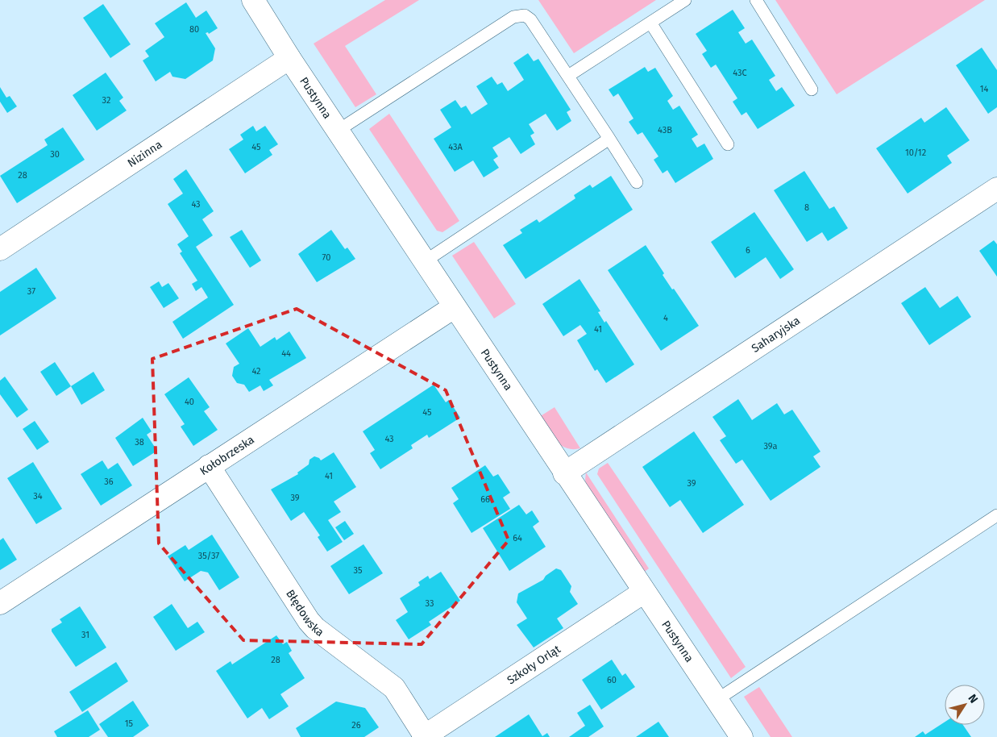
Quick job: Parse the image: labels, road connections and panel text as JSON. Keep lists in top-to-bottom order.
{
  "streets": {
    "street": [
      "Pustynna",
      "Nizinna",
      "Saharyjska",
      "Kołobrzeska",
      "Błędowska",
      "Szkoły Orląt"
    ]
  },
  "crossings": [
    ["Pustynna", "Nizinna"],
    ["Pustynna", "Saharyjska"],
    ["Pustynna", "Kołobrzeska"],
    ["Pustynna", "Szkoły Orląt"],
    ["Kołobrzeska", "Błędowska"],
    ["Błędowska", "Szkoły Orląt"]
  ],
  "house_numbers": [
    "80",
    "43C",
    "14",
    "32",
    "43B",
    "45",
    "43A",
    "10/12",
    "30",
    "28",
    "43",
    "8",
    "6",
    "70",
    "37",
    "4",
    "41",
    "44",
    "42",
    "40",
    "45",
    "43",
    "38",
    "39a",
    "41",
    "36",
    "39",
    "34",
    "39",
    "66",
    "64",
    "35/37",
    "35",
    "33",
    "31",
    "28",
    "60",
    "15",
    "26"
  ],
  "north": "top right"
}
